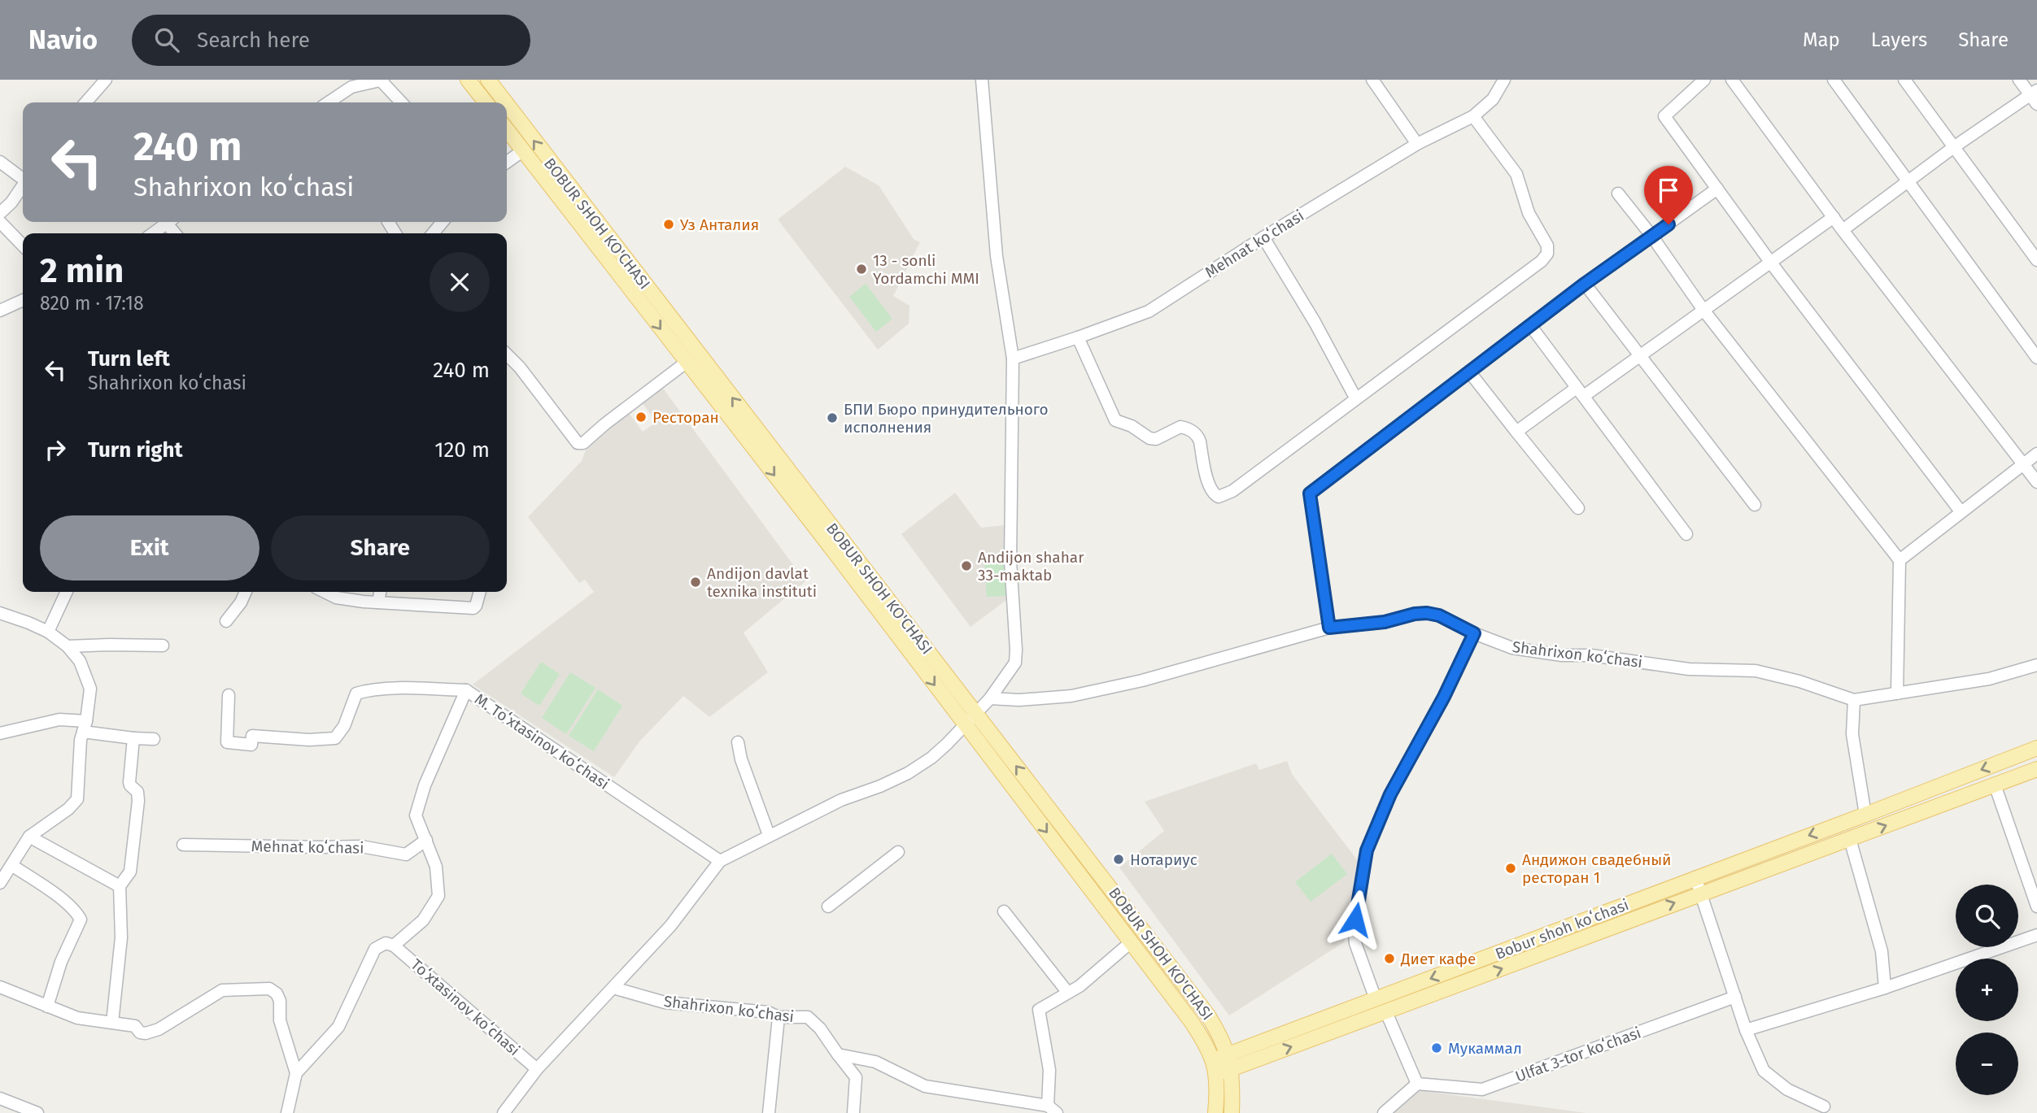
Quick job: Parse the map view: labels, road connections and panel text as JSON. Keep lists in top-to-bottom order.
{
  "streets": {
    "main road": ["BOBUR SHOH KO'CHASI", "Bobur shoh koʻchasi"],
    "street": [
      "Mehnat koʻchasi",
      "Shahrixon koʻchasi",
      "M. Toʻxtasinov koʻchasi",
      "Toʻxtasinov koʻchasi",
      "Ulfat 3-tor koʻchasi"
    ]
  },
  "crossings": [
    ["BOBUR SHOH KO'CHASI", "Bobur shoh koʻchasi"],
    ["Mehnat koʻchasi", "M. Toʻxtasinov koʻchasi"],
    ["M. Toʻxtasinov koʻchasi", "Toʻxtasinov koʻchasi"]
  ],
  "places": [
    "Уз Анталия",
    "13 - sonli Yordamchi MMI",
    "Ресторан",
    "БПИ Бюро принудительного исполнения",
    "Andijon shahar 33-maktab",
    "Andijon davlat texnika instituti",
    "Нотариус",
    "Андижон свадебный ресторан 1",
    "Диет кафе",
    "Мукаммал"
  ],
  "page": {
    "header": "Navio",
    "search": "Search here",
    "nav": ["Map", "Layers", "Share"],
    "turn": ["240 m", "Shahrixon koʻchasi"],
    "heading": ["2 min", "820 m · 17:18"],
    "list": [
      {
        "name": "Turn left",
        "note": "Shahrixon koʻchasi",
        "value": "240 m"
      },
      {
        "name": "Turn right",
        "value": "120 m"
      }
    ],
    "buttons": ["Exit", "Share"],
    "map_buttons": ["+", "−"]
  }
}
